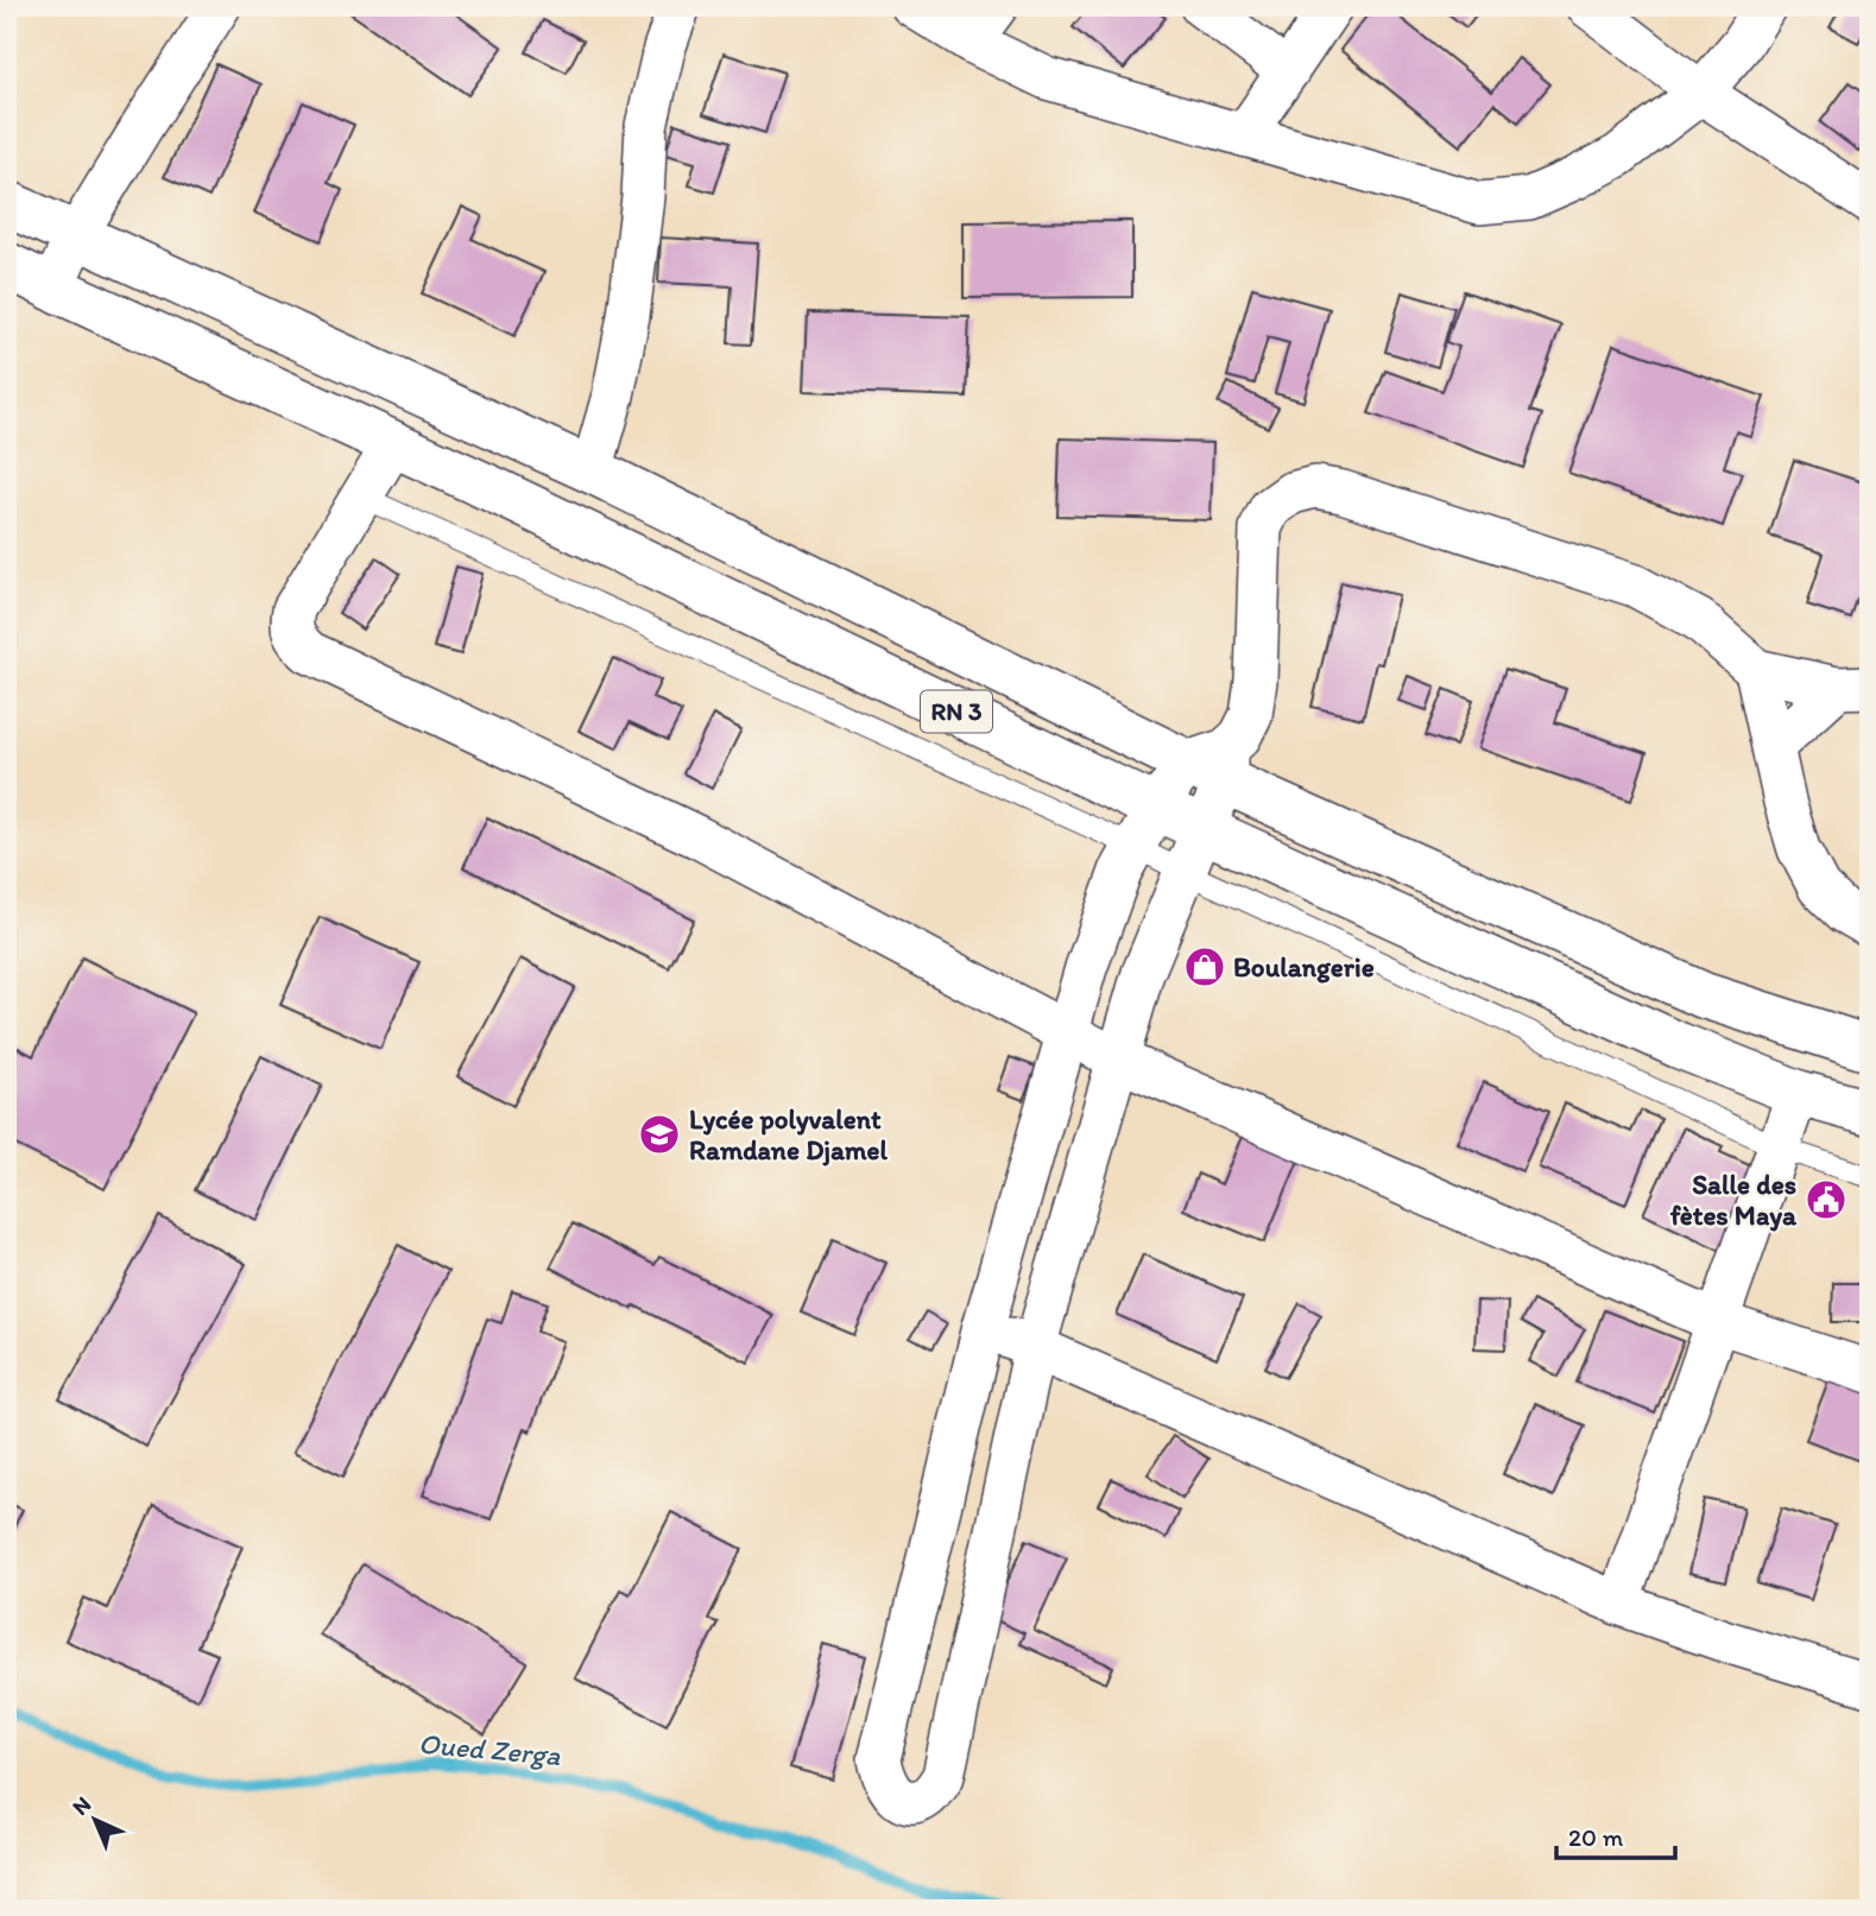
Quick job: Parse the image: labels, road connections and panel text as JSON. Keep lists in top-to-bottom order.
{
  "streets": {
    "main road": ["RN 3"]
  },
  "water": ["Oued Zerga"],
  "places": {
    "shop": ["Boulangerie"],
    "school or university": ["Lycée polyvalent Ramdane Djamel"],
    "public building": ["Salle des fètes Maya"]
  },
  "scale_bar": "20 m",
  "north": "top left"
}
